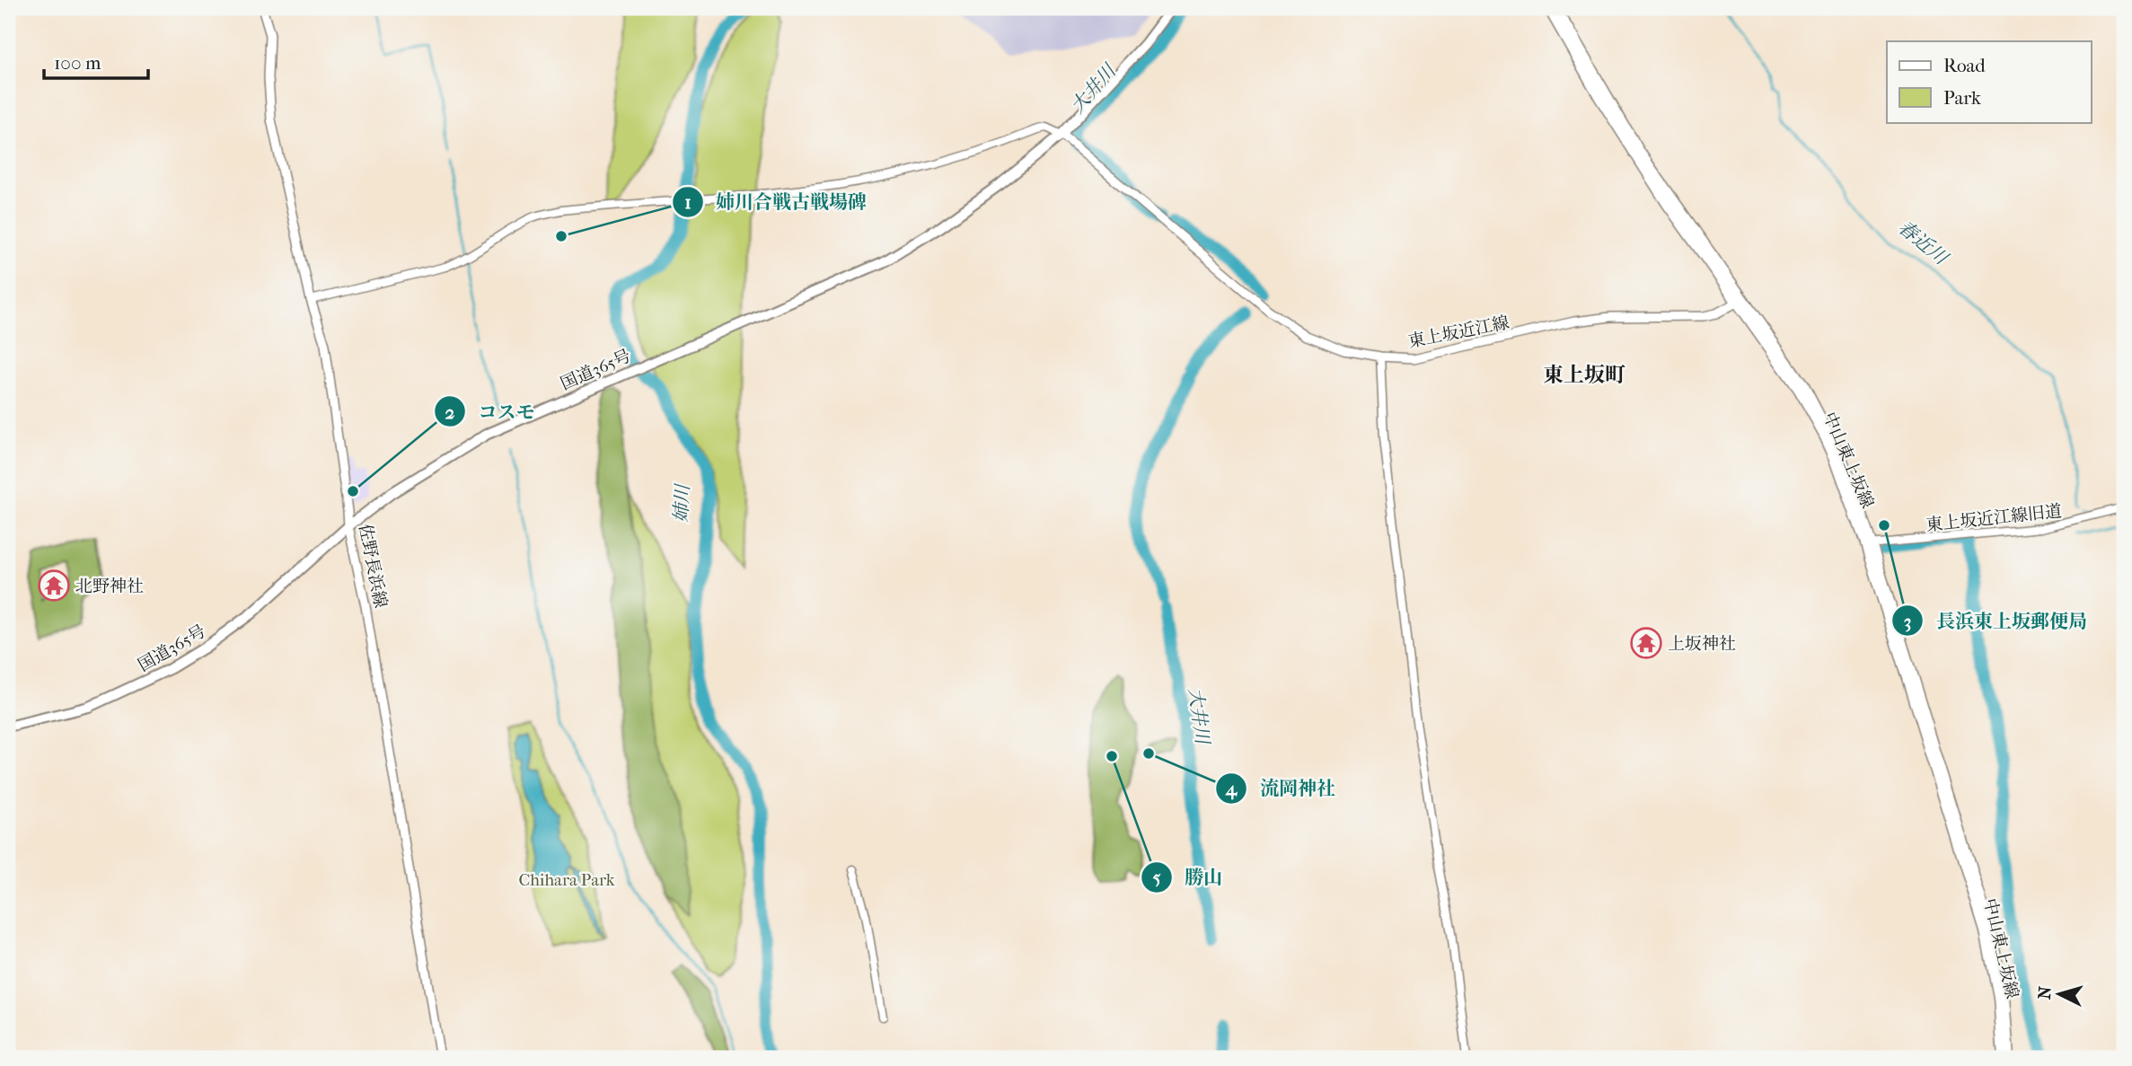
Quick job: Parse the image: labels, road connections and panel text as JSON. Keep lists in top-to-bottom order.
{
  "streets": {
    "highway": ["国道365号"],
    "main road": ["東上坂近江線", "中山東上坂線", "佐野長浜線"],
    "street": ["東上坂近江線旧道"]
  },
  "crossings": [
    ["東上坂近江線", "国道365号"],
    ["東上坂近江線", "中山東上坂線"],
    ["国道365号", "佐野長浜線"],
    ["中山東上坂線", "東上坂近江線旧道"]
  ],
  "districts": ["東上坂町"],
  "water": ["大井川", "春近川", "姉川"],
  "parks": ["Chihara Park"],
  "places": {
    "other": [
      "姉川合戦古戦場碑",
      "コスモ",
      "長浜東上坂郵便局",
      "流岡神社",
      "勝山"
    ],
    "temple": ["北野神社", "上坂神社"]
  },
  "legend": ["Road", "Park"],
  "scale_bar": "100 m",
  "north": "left"
}
